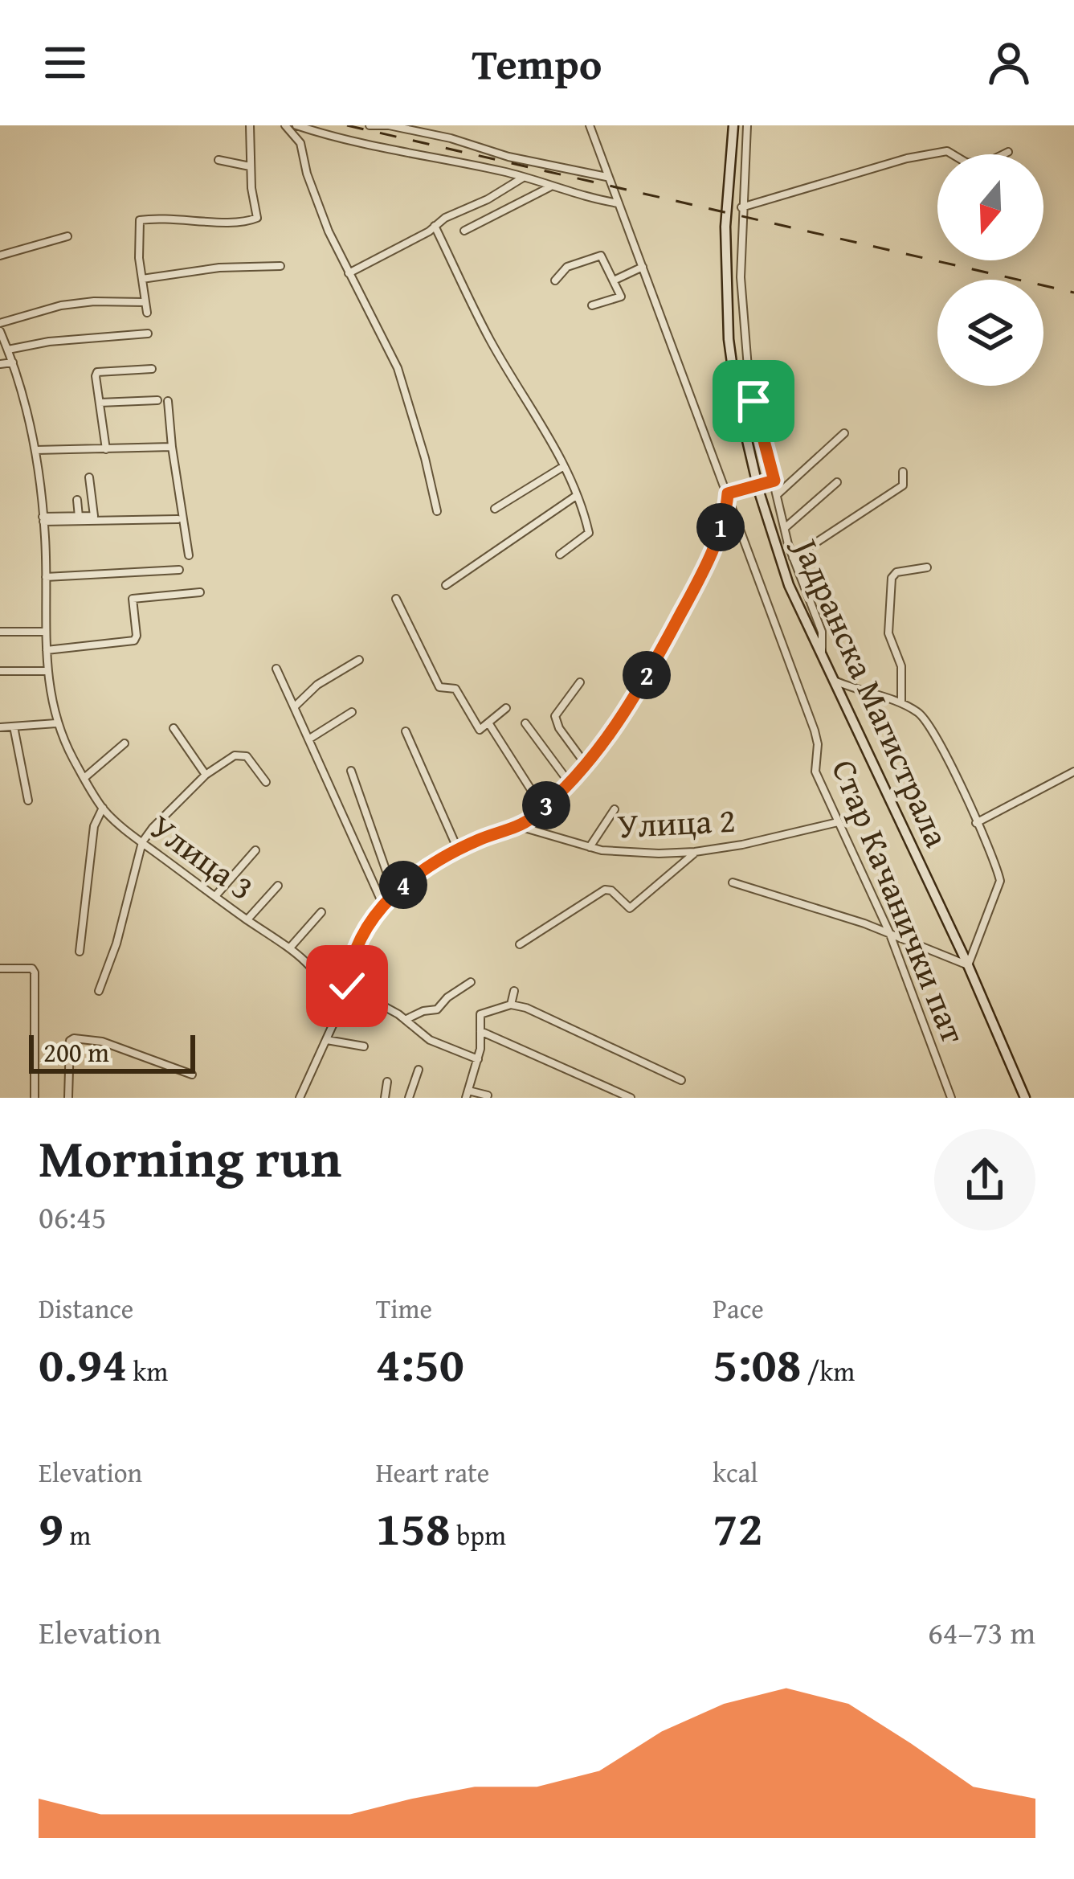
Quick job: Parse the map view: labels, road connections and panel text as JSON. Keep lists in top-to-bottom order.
{
  "streets": {
    "street": [
      "Јадранска Магистрала",
      "Улица 2",
      "Улица 3",
      "Стар Качанички пат"
    ]
  },
  "crossings": [
    ["Улица 2", "Стар Качанички пат"]
  ],
  "scale_bar": "200 m",
  "north": "bottom",
  "page": {
    "header": "Tempo",
    "pins": [
      "1",
      "2",
      "3",
      "4"
    ],
    "scale": "200 m",
    "heading": ["Morning run", "06:45"],
    "stats": [
      ["Distance", "0.94 km"],
      ["Time", "4:50"],
      ["Pace", "5:08 /km"],
      ["Elevation", "9 m"],
      ["Heart rate", "158 bpm"],
      ["kcal", "72"]
    ],
    "chart": ["Elevation", "64–73 m"]
  }
}
